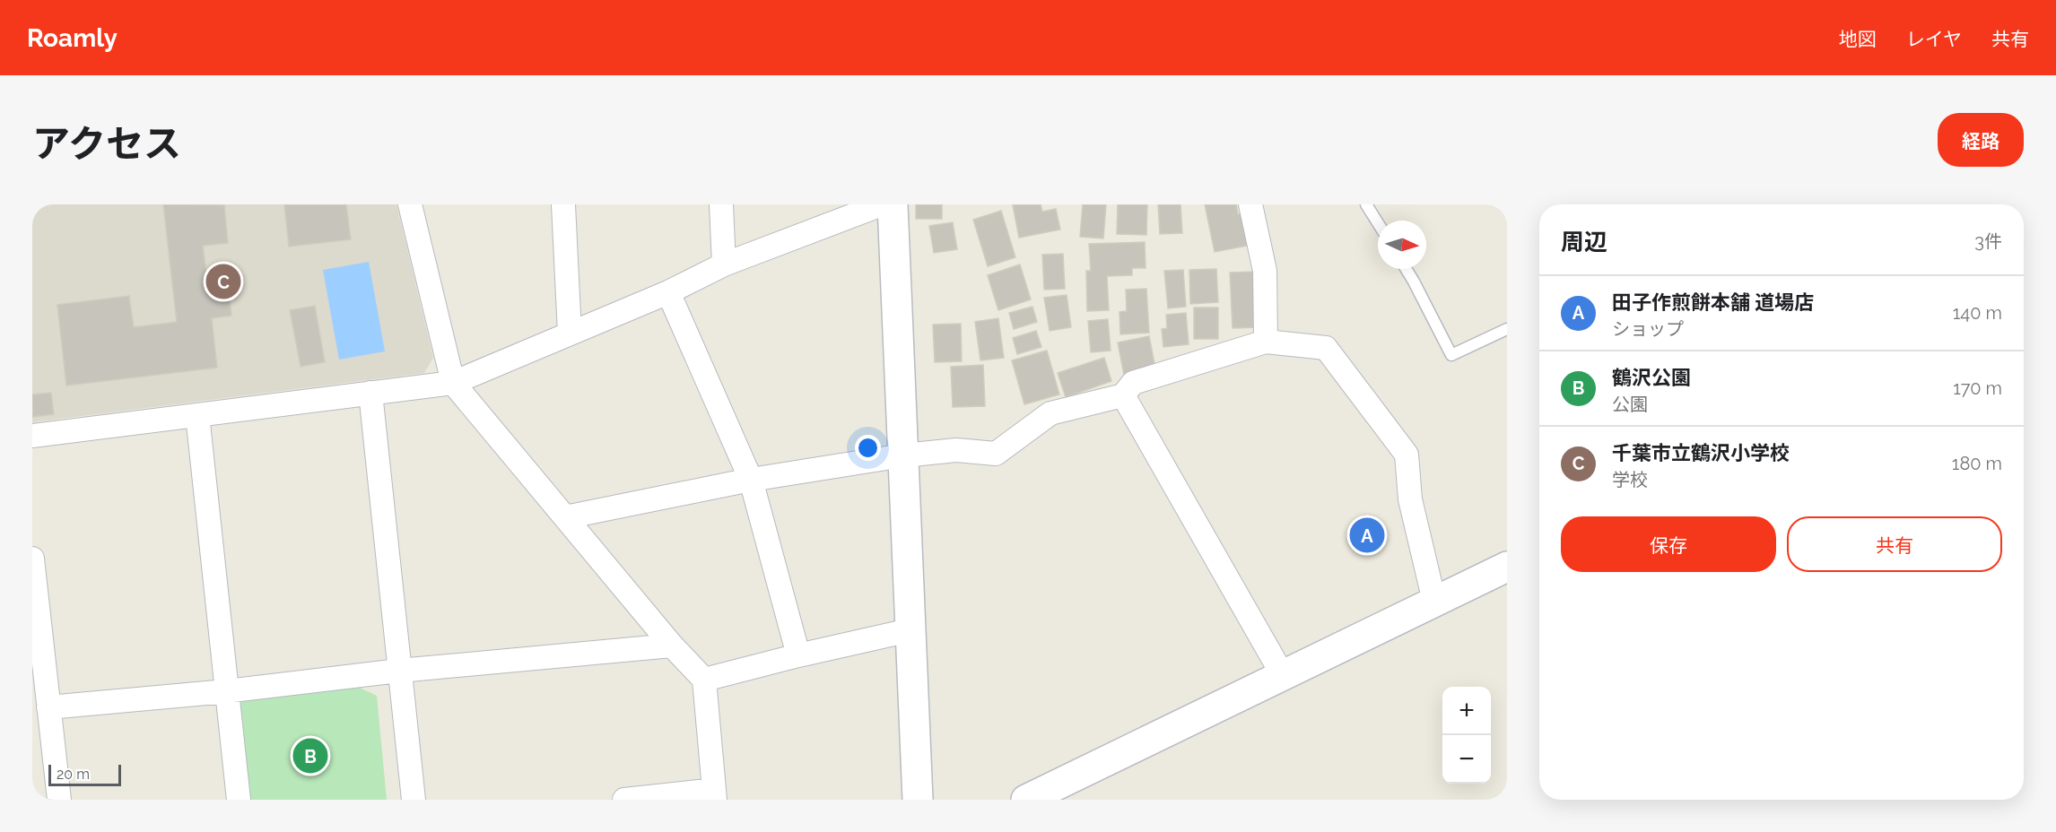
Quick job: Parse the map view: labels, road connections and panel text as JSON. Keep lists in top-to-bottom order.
{
  "scale_bar": "20 m",
  "north": "right",
  "page": {
    "header": "Roamly",
    "nav": ["地図", "レイヤ", "共有"],
    "title": "アクセス",
    "buttons": [
      "経路",
      ["保存", "共有"]
    ],
    "heading": ["周辺", "3件"],
    "pins": ["C", "A", "B"],
    "list": [
      {
        "mark": "A",
        "name": "田子作煎餅本舗 道場店",
        "note": "ショップ",
        "value": "140 m"
      },
      {
        "mark": "B",
        "name": "鶴沢公園",
        "note": "公園",
        "value": "170 m"
      },
      {
        "mark": "C",
        "name": "千葉市立鶴沢小学校",
        "note": "学校",
        "value": "180 m"
      }
    ],
    "map_buttons": ["+", "−"],
    "scale": "20 m"
  }
}
